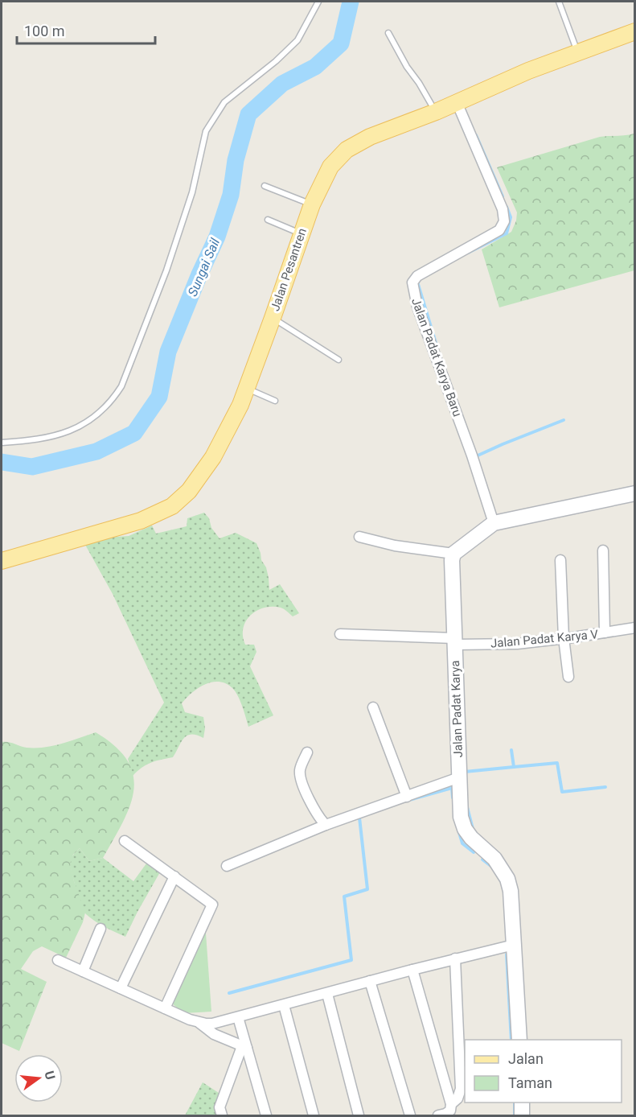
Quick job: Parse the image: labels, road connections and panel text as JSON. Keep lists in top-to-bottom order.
{
  "streets": {
    "main road": ["Jalan Pesantren"],
    "street": ["Jalan Padat Karya Baru", "Jalan Padat Karya V", "Jalan Padat Karya"]
  },
  "crossings": [
    ["Jalan Pesantren", "Jalan Padat Karya Baru"],
    ["Jalan Padat Karya V", "Jalan Padat Karya"]
  ],
  "water": ["Sungai Sail"],
  "legend": ["Jalan", "Taman"],
  "scale_bar": "100 m",
  "north": "right"
}
